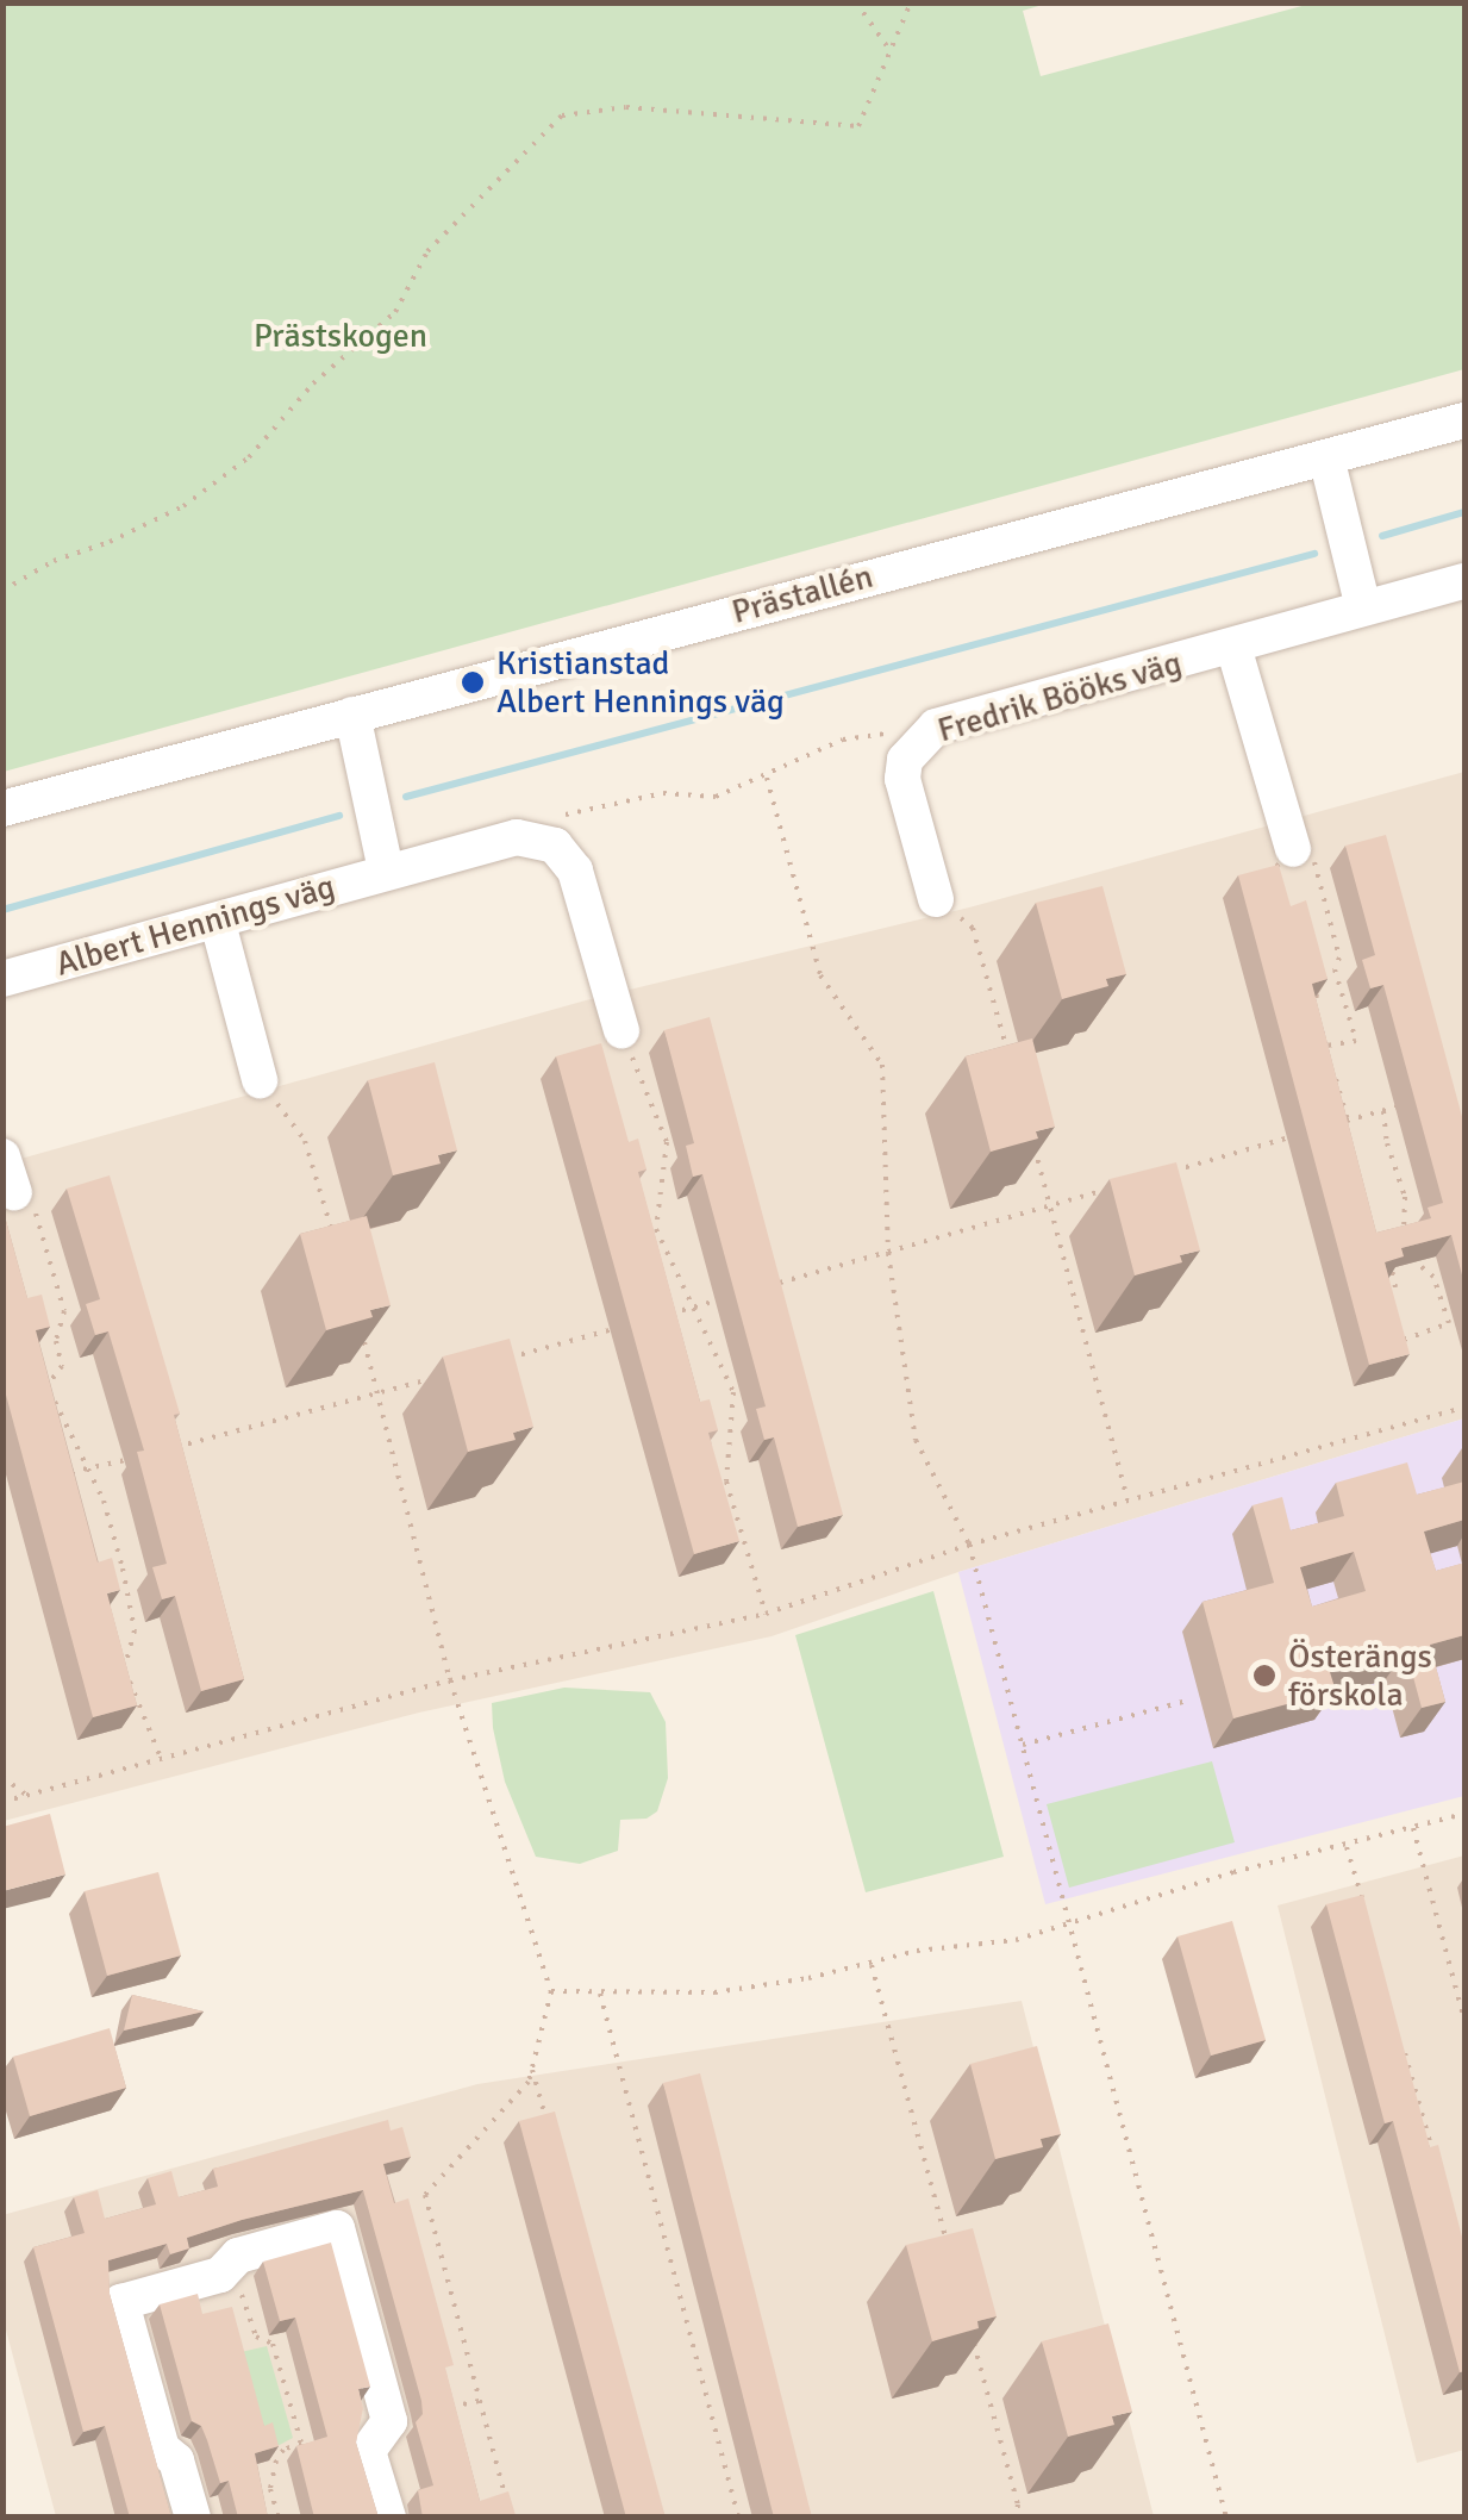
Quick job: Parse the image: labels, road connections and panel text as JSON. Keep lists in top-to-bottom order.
{
  "streets": {
    "street": ["Prästallén", "Fredrik Bööks väg", "Albert Hennings väg"]
  },
  "parks": ["Prästskogen"],
  "places": ["Kristianstad Albert Hennings väg", "Österängs förskola"]
}
